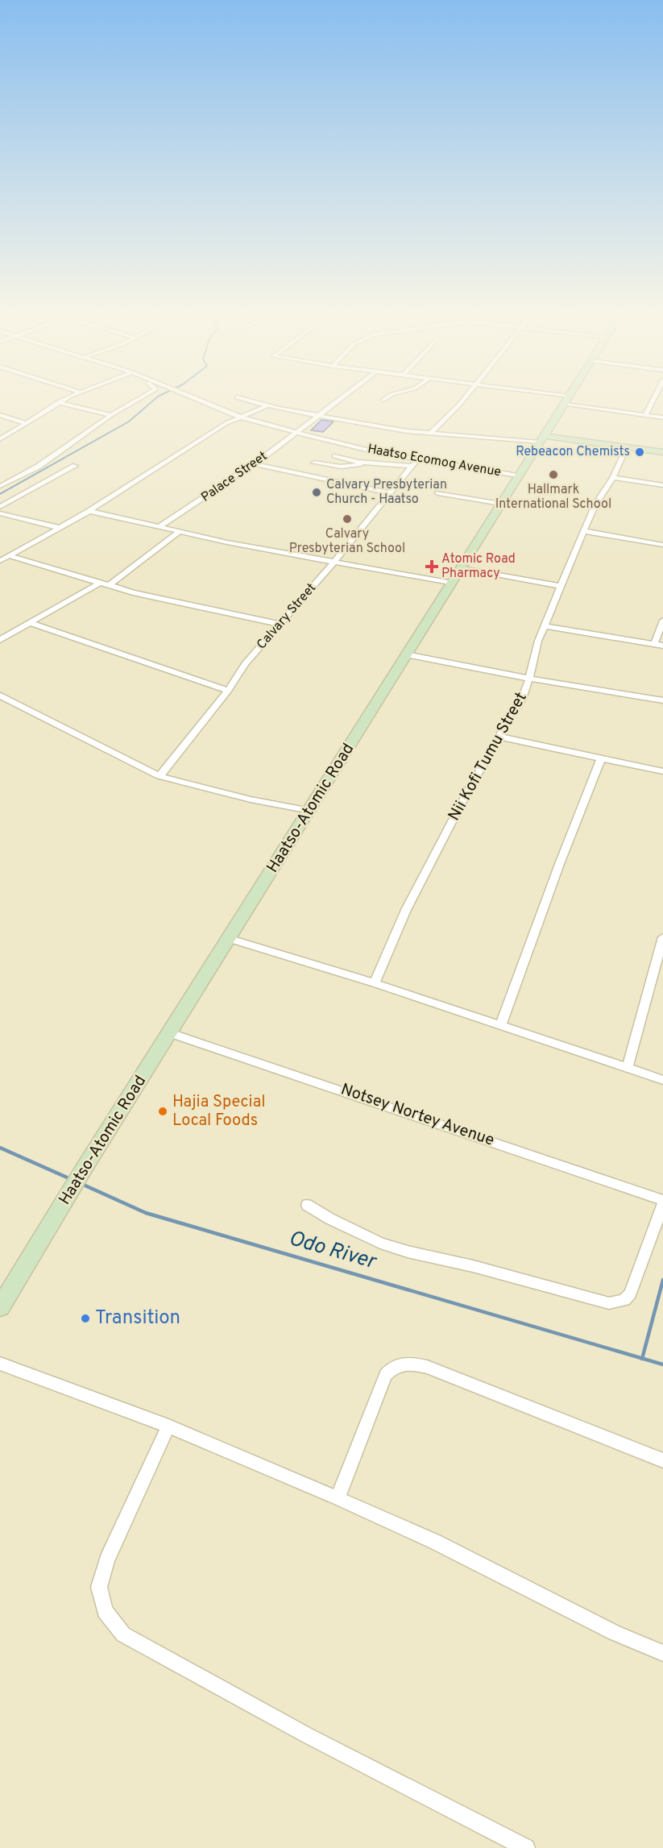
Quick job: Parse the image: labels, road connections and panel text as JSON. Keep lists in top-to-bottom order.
{
  "streets": {
    "main road": ["Haatso-Atomic Road"],
    "street": [
      "Haatso Ecomog Avenue",
      "Palace Street",
      "Calvary Street",
      "Nii Kofi Tumu Street",
      "Notsey Nortey Avenue"
    ]
  },
  "crossings": [
    ["Haatso Ecomog Avenue", "Palace Street"],
    ["Haatso Ecomog Avenue", "Calvary Street"],
    ["Haatso Ecomog Avenue", "Haatso-Atomic Road"],
    ["Haatso-Atomic Road", "Notsey Nortey Avenue"]
  ],
  "water": ["Odo River"],
  "places": {
    "other": [
      "Rebeacon Chemists",
      "Hallmark International School",
      "Calvary Presbyterian Church - Haatso",
      "Calvary Presbyterian School",
      "Hajia Special Local Foods",
      "Transition"
    ],
    "health": ["Atomic Road Pharmacy"]
  }
}
